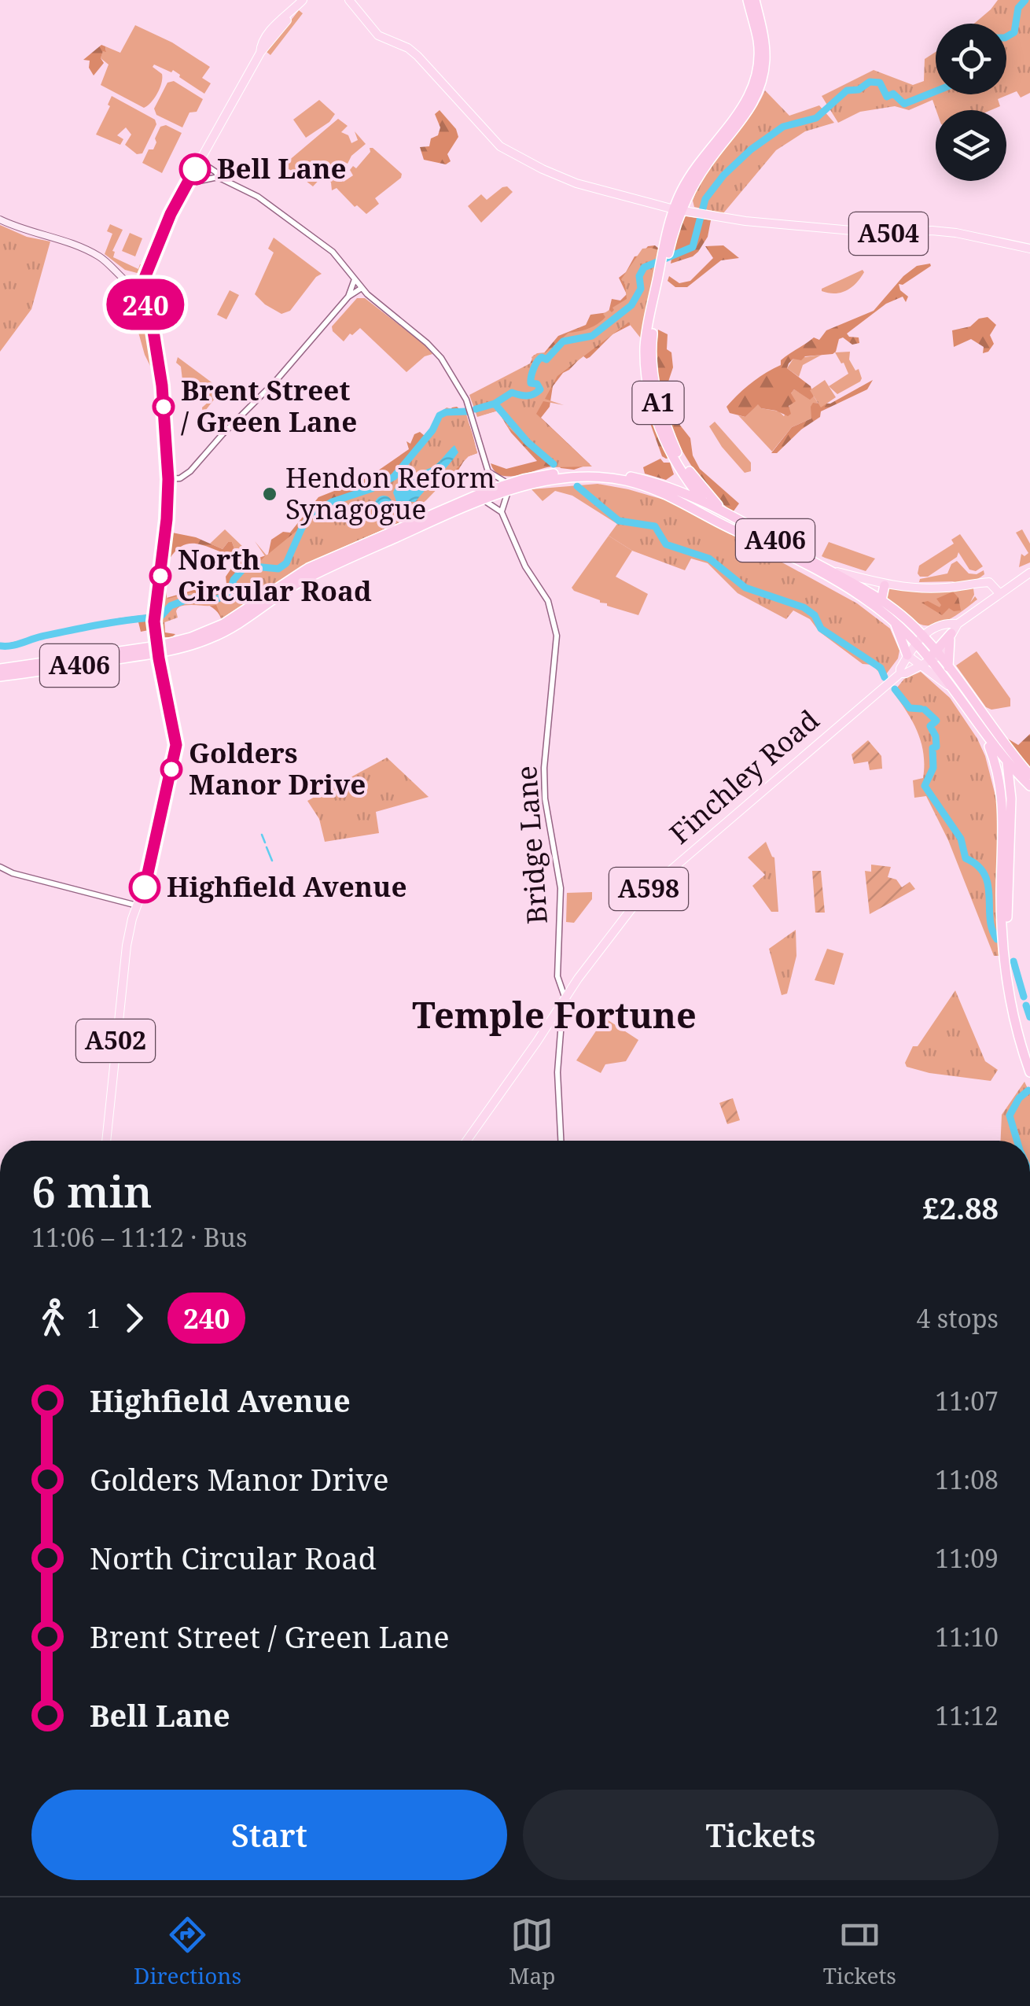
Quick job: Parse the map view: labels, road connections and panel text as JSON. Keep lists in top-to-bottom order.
{
  "streets": {
    "highway": ["A1", "A406"],
    "main road": [
      "A504",
      "Finchley Road",
      "A598",
      "A502"
    ],
    "street": ["Bridge Lane"]
  },
  "crossings": [
    ["A504", "A1"],
    ["A1", "A406"],
    ["A406", "Finchley Road"],
    ["A406", "A502"],
    ["Finchley Road", "Bridge Lane"]
  ],
  "districts": ["Temple Fortune"],
  "places": [
    "Bell Lane",
    "Brent Street / Green Lane",
    "Hendon Reform Synagogue",
    "North Circular Road",
    "Golders Manor Drive",
    "Highfield Avenue"
  ],
  "lines": ["bus line 240"],
  "page": {
    "on_map": "240",
    "heading": ["6 min", "11:06 – 11:12 · Bus", "£2.88"],
    "legs": ["1", "240", "4 stops"],
    "list": [
      {
        "name": "Highfield Avenue",
        "value": "11:07"
      },
      {
        "name": "Golders Manor Drive",
        "value": "11:08"
      },
      {
        "name": "North Circular Road",
        "value": "11:09"
      },
      {
        "name": "Brent Street / Green Lane",
        "value": "11:10"
      },
      {
        "name": "Bell Lane",
        "value": "11:12"
      }
    ],
    "buttons": ["Start", "Tickets"],
    "tabs": ["Directions", "Map", "Tickets"]
  }
}
